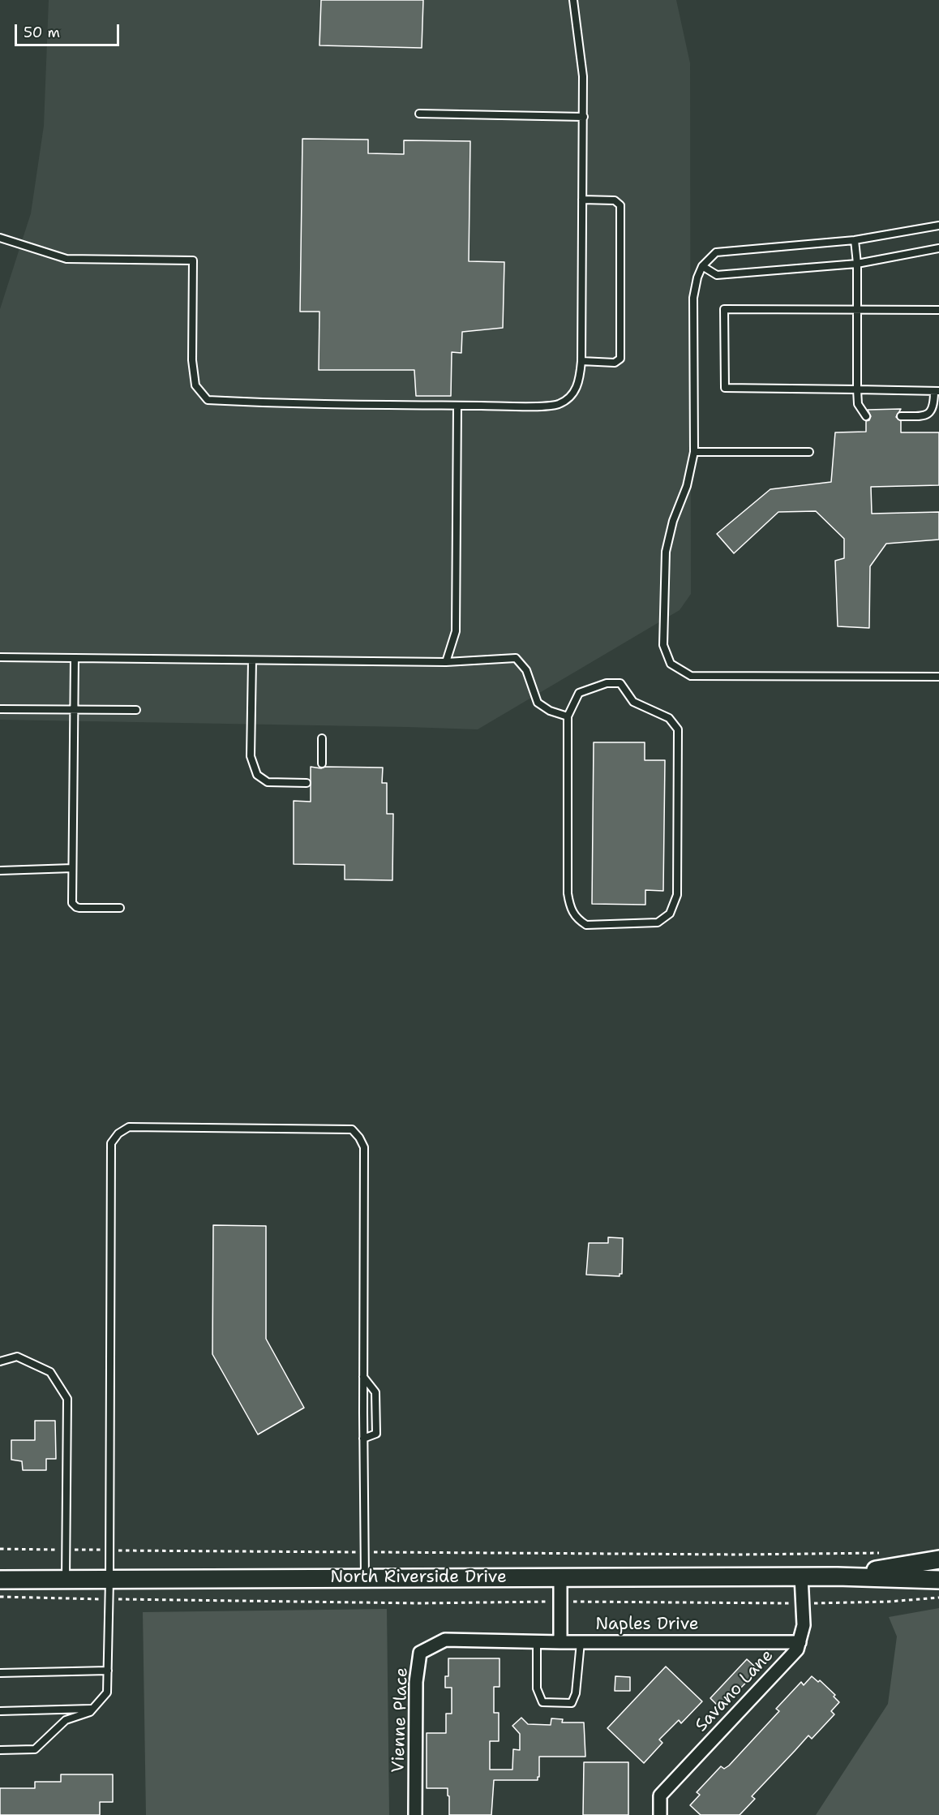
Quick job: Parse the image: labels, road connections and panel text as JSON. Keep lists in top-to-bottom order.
{
  "streets": {
    "main road": ["North Riverside Drive"],
    "street": ["Naples Drive", "Savano Lane", "Vienne Place"]
  },
  "crossings": [
    ["North Riverside Drive", "Savano Lane"],
    ["Naples Drive", "Savano Lane"],
    ["Naples Drive", "Vienne Place"]
  ],
  "scale_bar": "50 m"
}
